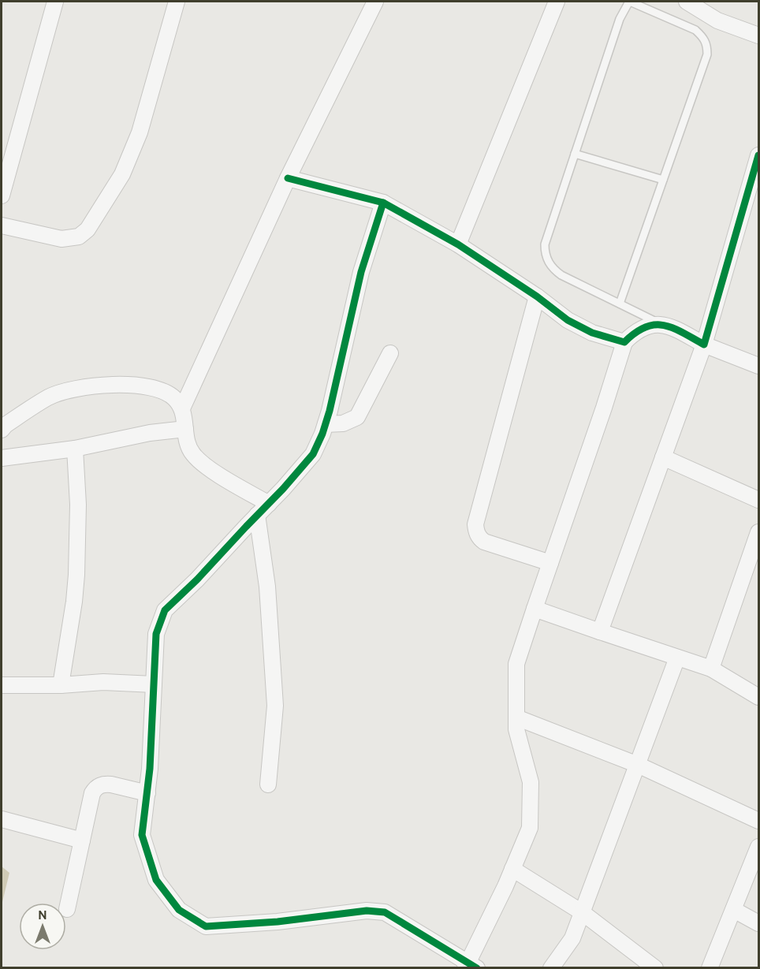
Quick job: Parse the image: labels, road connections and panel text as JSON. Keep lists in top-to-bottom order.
{
  "north": "top"
}
